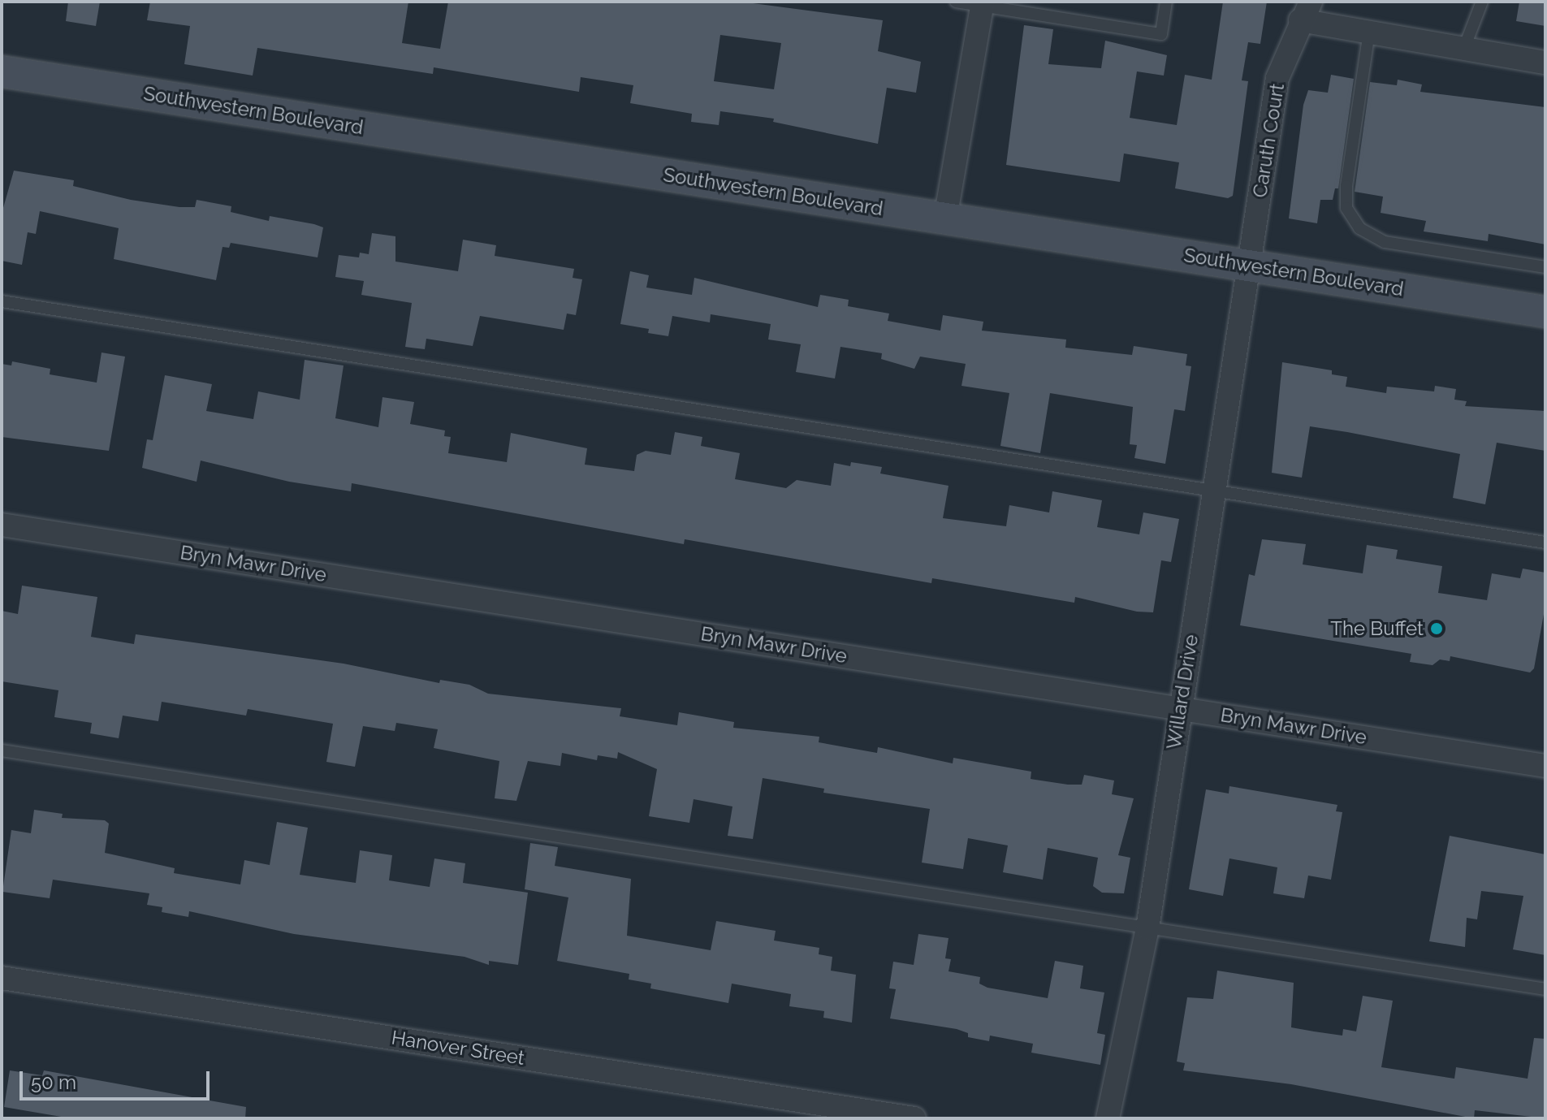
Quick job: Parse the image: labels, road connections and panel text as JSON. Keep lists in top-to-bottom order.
{
  "streets": {
    "street": [
      "Southwestern Boulevard",
      "Caruth Court",
      "Bryn Mawr Drive",
      "Willard Drive",
      "Hanover Street"
    ]
  },
  "crossings": [
    ["Southwestern Boulevard", "Caruth Court"],
    ["Southwestern Boulevard", "Willard Drive"],
    ["Caruth Court", "Willard Drive"],
    ["Bryn Mawr Drive", "Willard Drive"]
  ],
  "places": ["The Buffet"],
  "scale_bar": "50 m"
}
